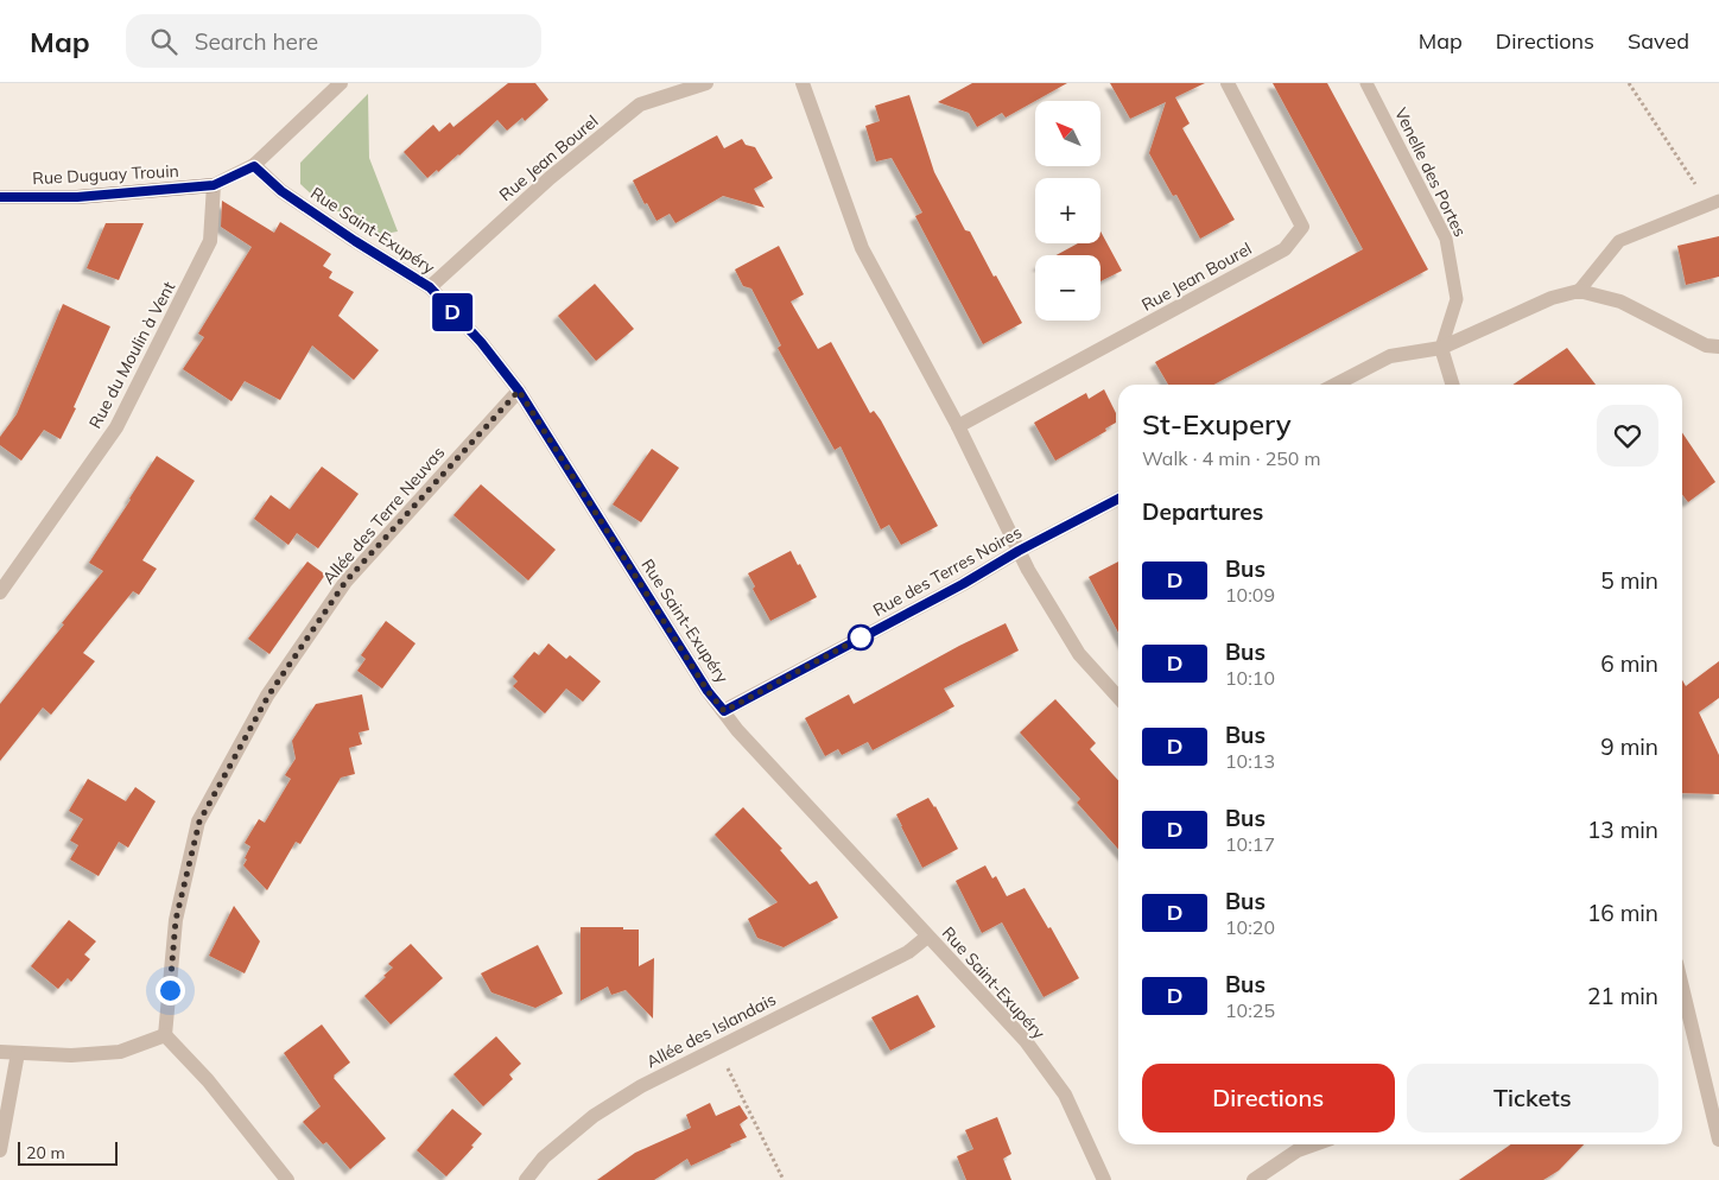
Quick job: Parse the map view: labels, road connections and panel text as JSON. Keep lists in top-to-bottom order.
{
  "streets": {
    "main road": ["Rue Duguay Trouin"],
    "street": [
      "Rue Jean Bourel",
      "Rue Saint-Exupéry",
      "Rue du Moulin à Vent",
      "Allée des Terre Neuvas",
      "Rue des Terres Noires",
      "Allée des Islandais"
    ],
    "lane": ["Venelle des Portes"]
  },
  "crossings": [
    ["Rue Jean Bourel", "Rue Saint-Exupéry"],
    ["Rue Duguay Trouin", "Rue du Moulin à Vent"],
    ["Rue Saint-Exupéry", "Allée des Terre Neuvas"],
    ["Rue Saint-Exupéry", "Rue des Terres Noires"],
    ["Rue Saint-Exupéry", "Allée des Islandais"]
  ],
  "lines": ["bus line D"],
  "scale_bar": "20 m",
  "north": "top left",
  "page": {
    "header": "Map",
    "search": "Search here",
    "nav": ["Map", "Directions", "Saved"],
    "on_map": "D",
    "map_buttons": ["+", "−"],
    "heading": [
      ["St-Exupery", "Walk · 4 min · 250 m"],
      "Departures"
    ],
    "list": [
      {
        "mark": "D",
        "name": "Bus",
        "note": "10:09",
        "value": "5 min"
      },
      {
        "mark": "D",
        "name": "Bus",
        "note": "10:10",
        "value": "6 min"
      },
      {
        "mark": "D",
        "name": "Bus",
        "note": "10:13",
        "value": "9 min"
      },
      {
        "mark": "D",
        "name": "Bus",
        "note": "10:17",
        "value": "13 min"
      },
      {
        "mark": "D",
        "name": "Bus",
        "note": "10:20",
        "value": "16 min"
      },
      {
        "mark": "D",
        "name": "Bus",
        "note": "10:25",
        "value": "21 min"
      }
    ],
    "buttons": ["Directions", "Tickets"],
    "scale": "20 m"
  }
}
